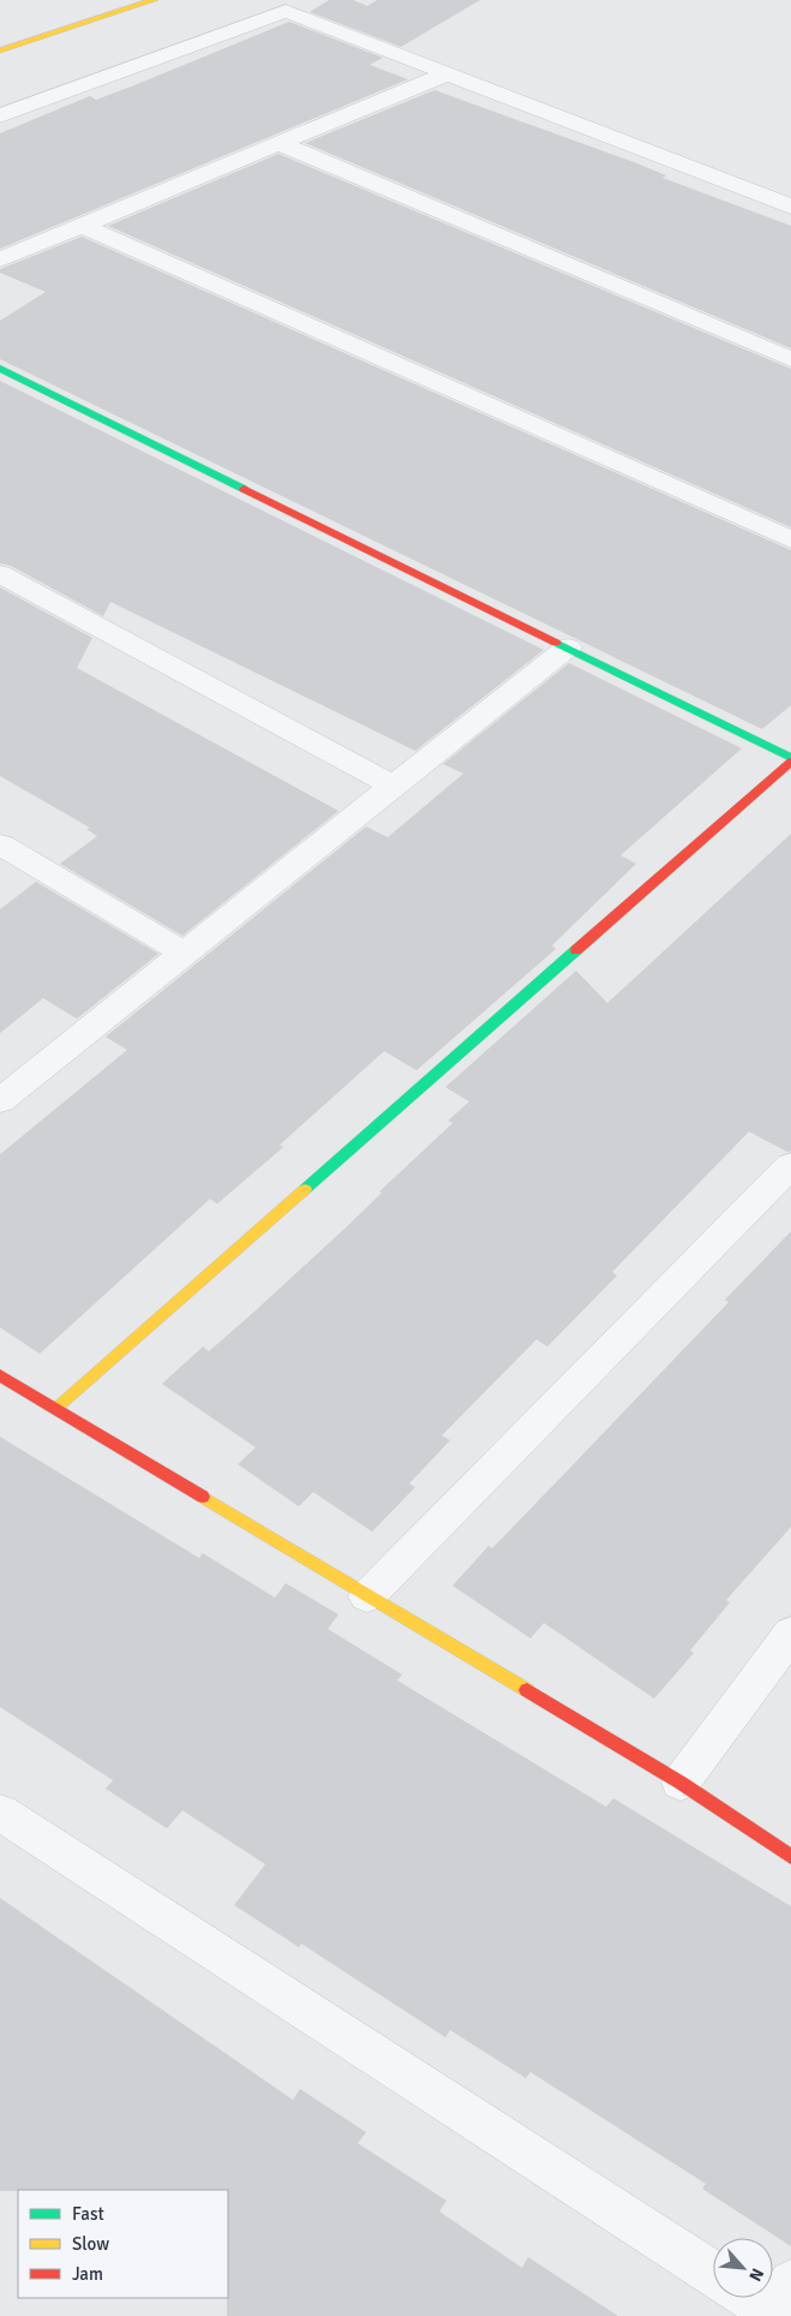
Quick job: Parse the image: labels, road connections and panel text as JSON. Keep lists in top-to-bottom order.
{
  "legend": ["Fast", "Slow", "Jam"],
  "north": "bottom right"
}
